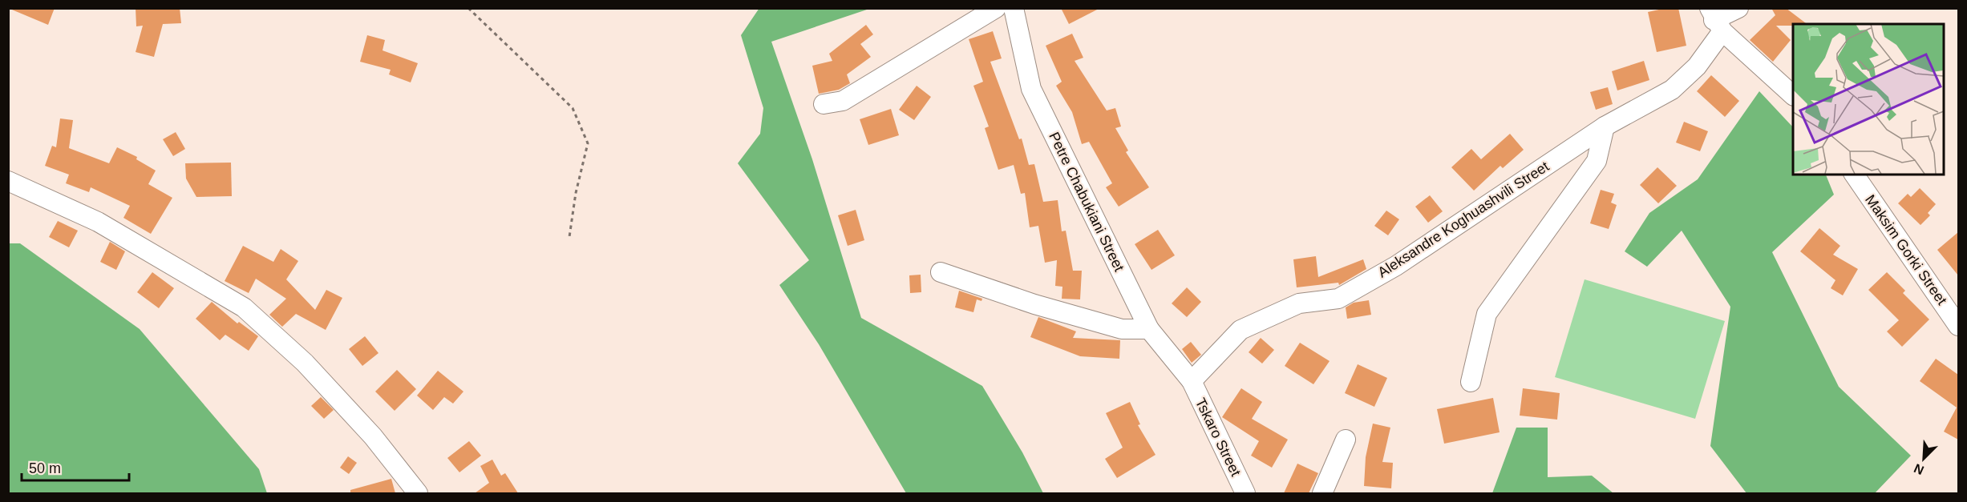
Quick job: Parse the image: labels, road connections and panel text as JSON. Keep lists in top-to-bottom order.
{
  "streets": {
    "street": [
      "Petre Chabukiani Street",
      "Aleksandre Koghuashvili Street",
      "Maksim Gorki Street",
      "Tskaro Street"
    ]
  },
  "crossings": [
    ["Petre Chabukiani Street", "Aleksandre Koghuashvili Street"],
    ["Petre Chabukiani Street", "Tskaro Street"],
    ["Aleksandre Koghuashvili Street", "Tskaro Street"]
  ],
  "scale_bar": "50 m",
  "north": "bottom left"
}
